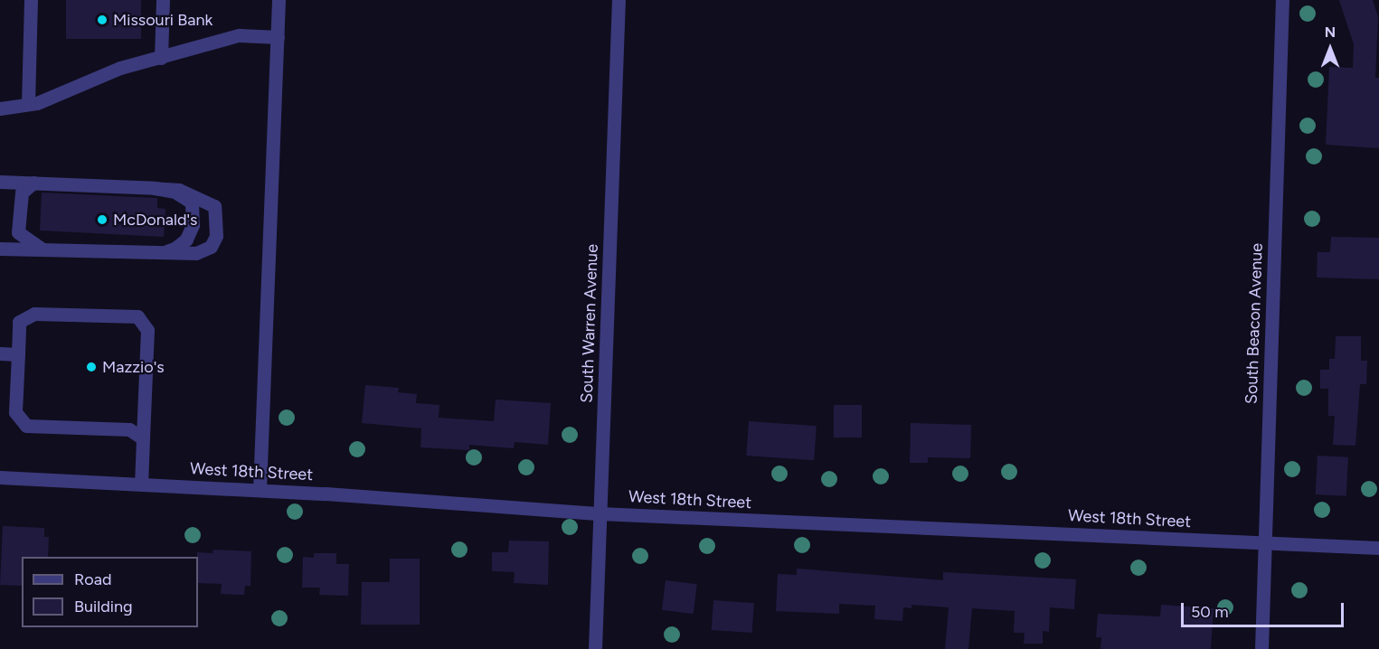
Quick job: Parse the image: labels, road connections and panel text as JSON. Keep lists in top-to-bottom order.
{
  "streets": {
    "street": ["South Warren Avenue", "South Beacon Avenue", "West 18th Street"]
  },
  "crossings": [
    ["South Warren Avenue", "West 18th Street"],
    ["South Beacon Avenue", "West 18th Street"]
  ],
  "places": ["Missouri Bank", "McDonald's", "Mazzio's"],
  "legend": ["Road", "Building"],
  "scale_bar": "50 m",
  "north": "top"
}
